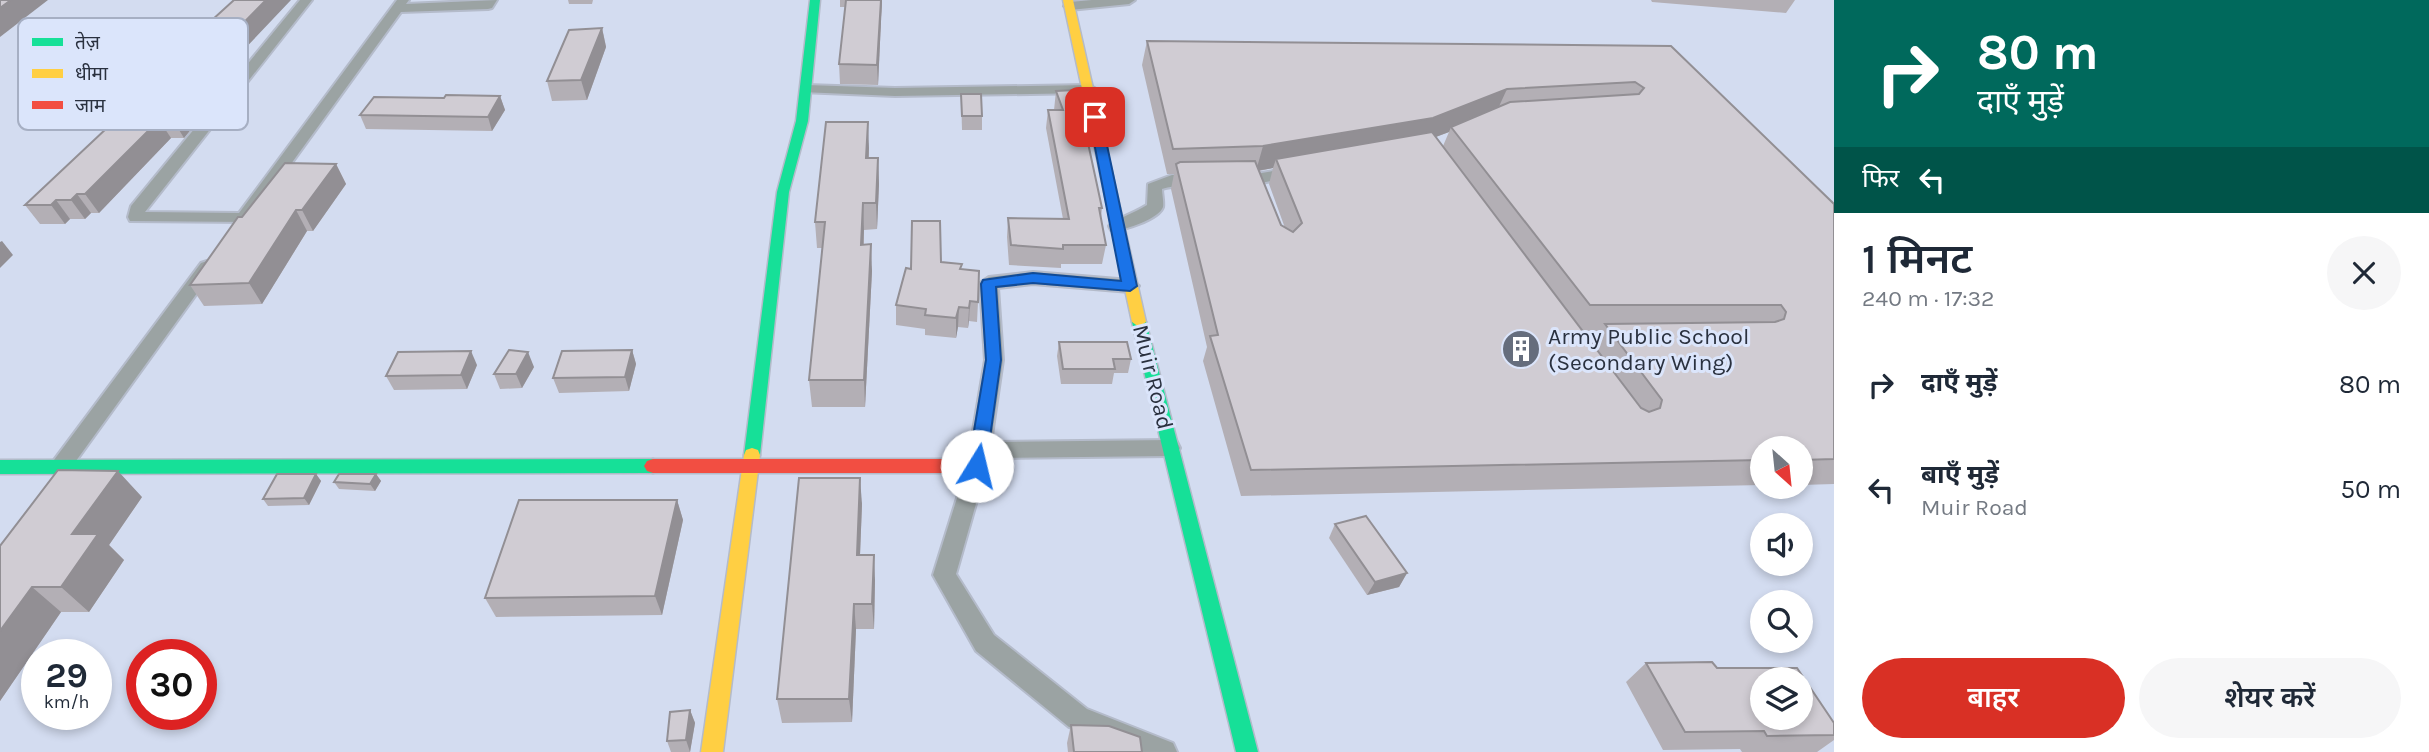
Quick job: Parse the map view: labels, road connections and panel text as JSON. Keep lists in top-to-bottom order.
{
  "streets": {
    "street": ["Muir Road"]
  },
  "places": {
    "building": ["Army Public School (Secondary Wing)"]
  },
  "legend": ["तेज़", "धीमा", "जाम"],
  "north": "bottom right",
  "page": {
    "turn": ["80 m", "दाएँ मुड़ें"],
    "then": "फिर",
    "heading": ["1 मिनट", "240 m · 17:32"],
    "list": [
      {
        "name": "दाएँ मुड़ें",
        "value": "80 m"
      },
      {
        "name": "बाएँ मुड़ें",
        "note": "Muir Road",
        "value": "50 m"
      }
    ],
    "speed": "29 km/h",
    "limit": "30",
    "buttons": ["बाहर", "शेयर करें"]
  }
}
